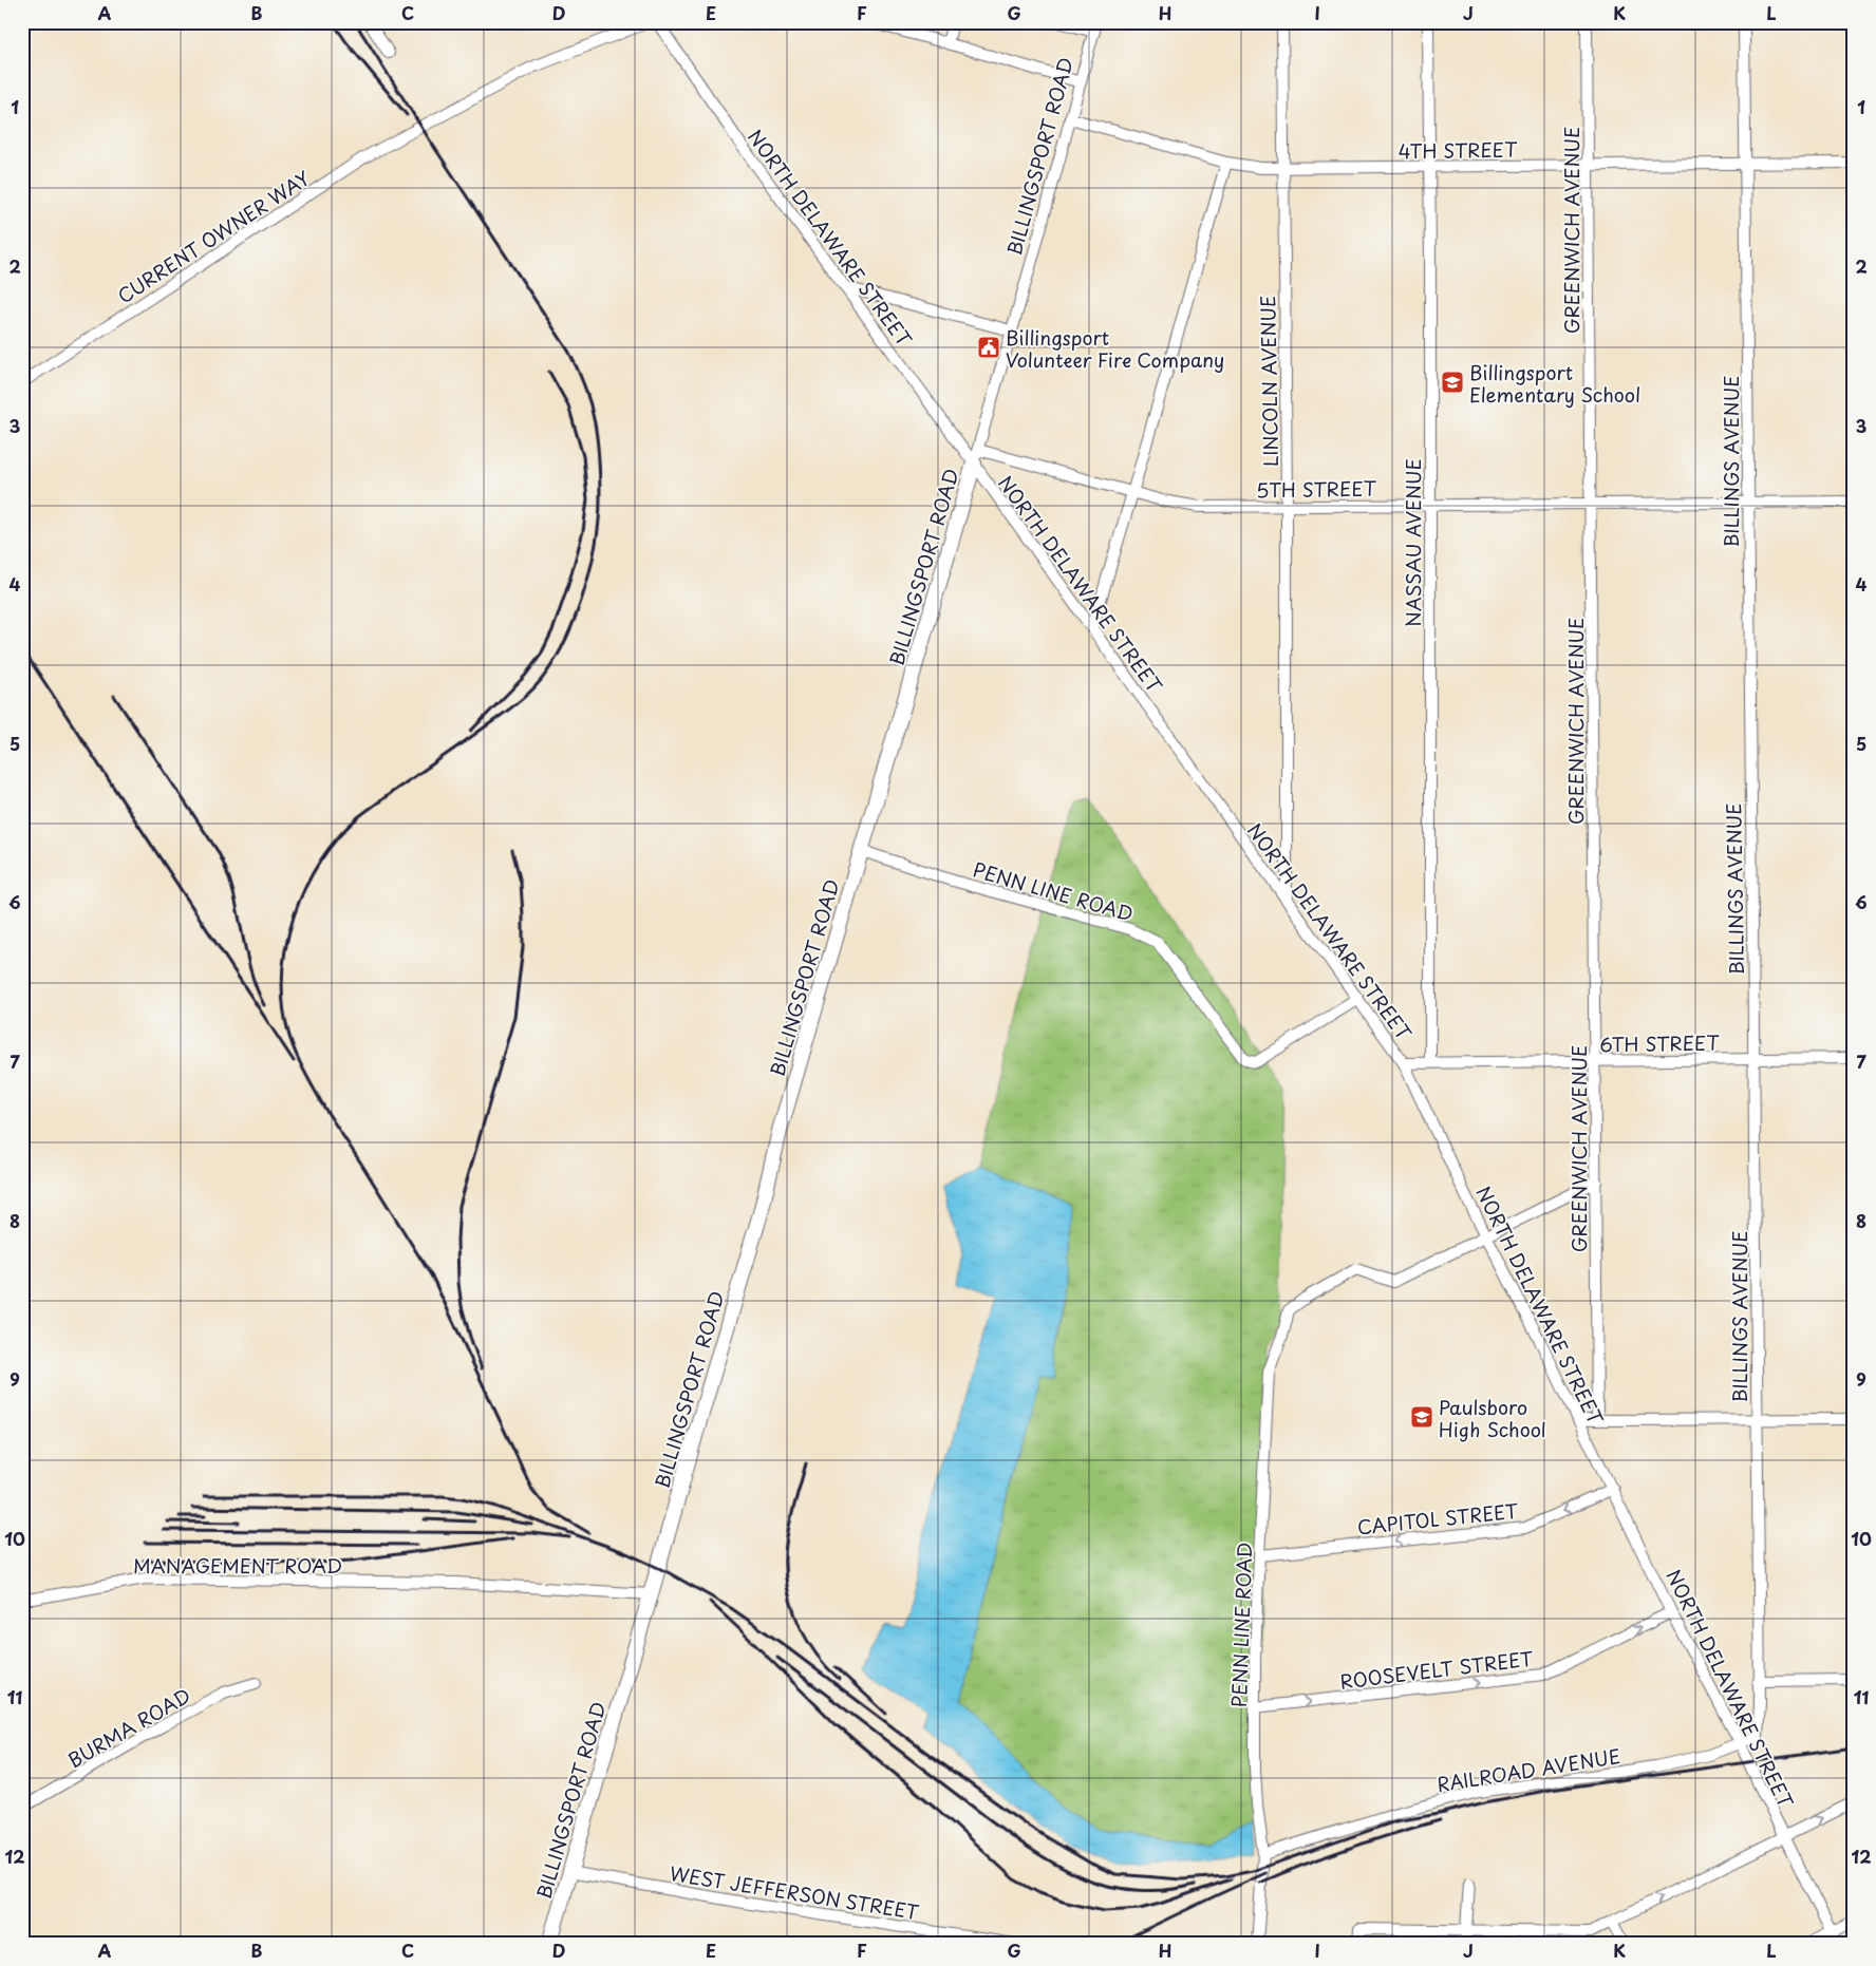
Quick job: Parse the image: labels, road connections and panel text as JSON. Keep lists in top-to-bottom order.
{
  "streets": {
    "street": [
      "4TH STREET",
      "BILLINGSPORT ROAD",
      "GREENWICH AVENUE",
      "CURRENT OWNER WAY",
      "NORTH DELAWARE STREET",
      "LINCOLN AVENUE",
      "BILLINGS AVENUE",
      "5TH STREET",
      "NASSAU AVENUE",
      "PENN LINE ROAD",
      "6TH STREET",
      "CAPITOL STREET",
      "MANAGEMENT ROAD",
      "ROOSEVELT STREET",
      "BURMA ROAD",
      "RAILROAD AVENUE",
      "WEST JEFFERSON STREET"
    ]
  },
  "crossings": [
    ["4TH STREET", "BILLINGSPORT ROAD"],
    ["4TH STREET", "GREENWICH AVENUE"],
    ["4TH STREET", "LINCOLN AVENUE"],
    ["4TH STREET", "BILLINGS AVENUE"],
    ["4TH STREET", "NASSAU AVENUE"],
    ["BILLINGSPORT ROAD", "NORTH DELAWARE STREET"],
    ["BILLINGSPORT ROAD", "5TH STREET"],
    ["BILLINGSPORT ROAD", "PENN LINE ROAD"],
    ["BILLINGSPORT ROAD", "MANAGEMENT ROAD"],
    ["BILLINGSPORT ROAD", "WEST JEFFERSON STREET"],
    ["GREENWICH AVENUE", "5TH STREET"],
    ["GREENWICH AVENUE", "6TH STREET"],
    ["NORTH DELAWARE STREET", "LINCOLN AVENUE"],
    ["NORTH DELAWARE STREET", "BILLINGS AVENUE"],
    ["NORTH DELAWARE STREET", "5TH STREET"],
    ["NORTH DELAWARE STREET", "PENN LINE ROAD"],
    ["NORTH DELAWARE STREET", "6TH STREET"],
    ["NORTH DELAWARE STREET", "CAPITOL STREET"],
    ["NORTH DELAWARE STREET", "ROOSEVELT STREET"],
    ["NORTH DELAWARE STREET", "RAILROAD AVENUE"],
    ["LINCOLN AVENUE", "5TH STREET"],
    ["BILLINGS AVENUE", "5TH STREET"],
    ["BILLINGS AVENUE", "6TH STREET"],
    ["BILLINGS AVENUE", "RAILROAD AVENUE"],
    ["5TH STREET", "NASSAU AVENUE"],
    ["NASSAU AVENUE", "6TH STREET"],
    ["PENN LINE ROAD", "CAPITOL STREET"],
    ["PENN LINE ROAD", "ROOSEVELT STREET"],
    ["PENN LINE ROAD", "RAILROAD AVENUE"]
  ],
  "one_way": ["CAPITOL STREET", "ROOSEVELT STREET"],
  "places": {
    "public building": ["Billingsport Volunteer Fire Company"],
    "school or university": ["Billingsport Elementary School", "Paulsboro High School"]
  },
  "grid": {
    "columns": [
      "A",
      "B",
      "C",
      "D",
      "E",
      "F",
      "G",
      "H",
      "I",
      "J",
      "K",
      "L"
    ],
    "rows": [
      "1",
      "2",
      "3",
      "4",
      "5",
      "6",
      "7",
      "8",
      "9",
      "10",
      "11",
      "12"
    ]
  }
}
